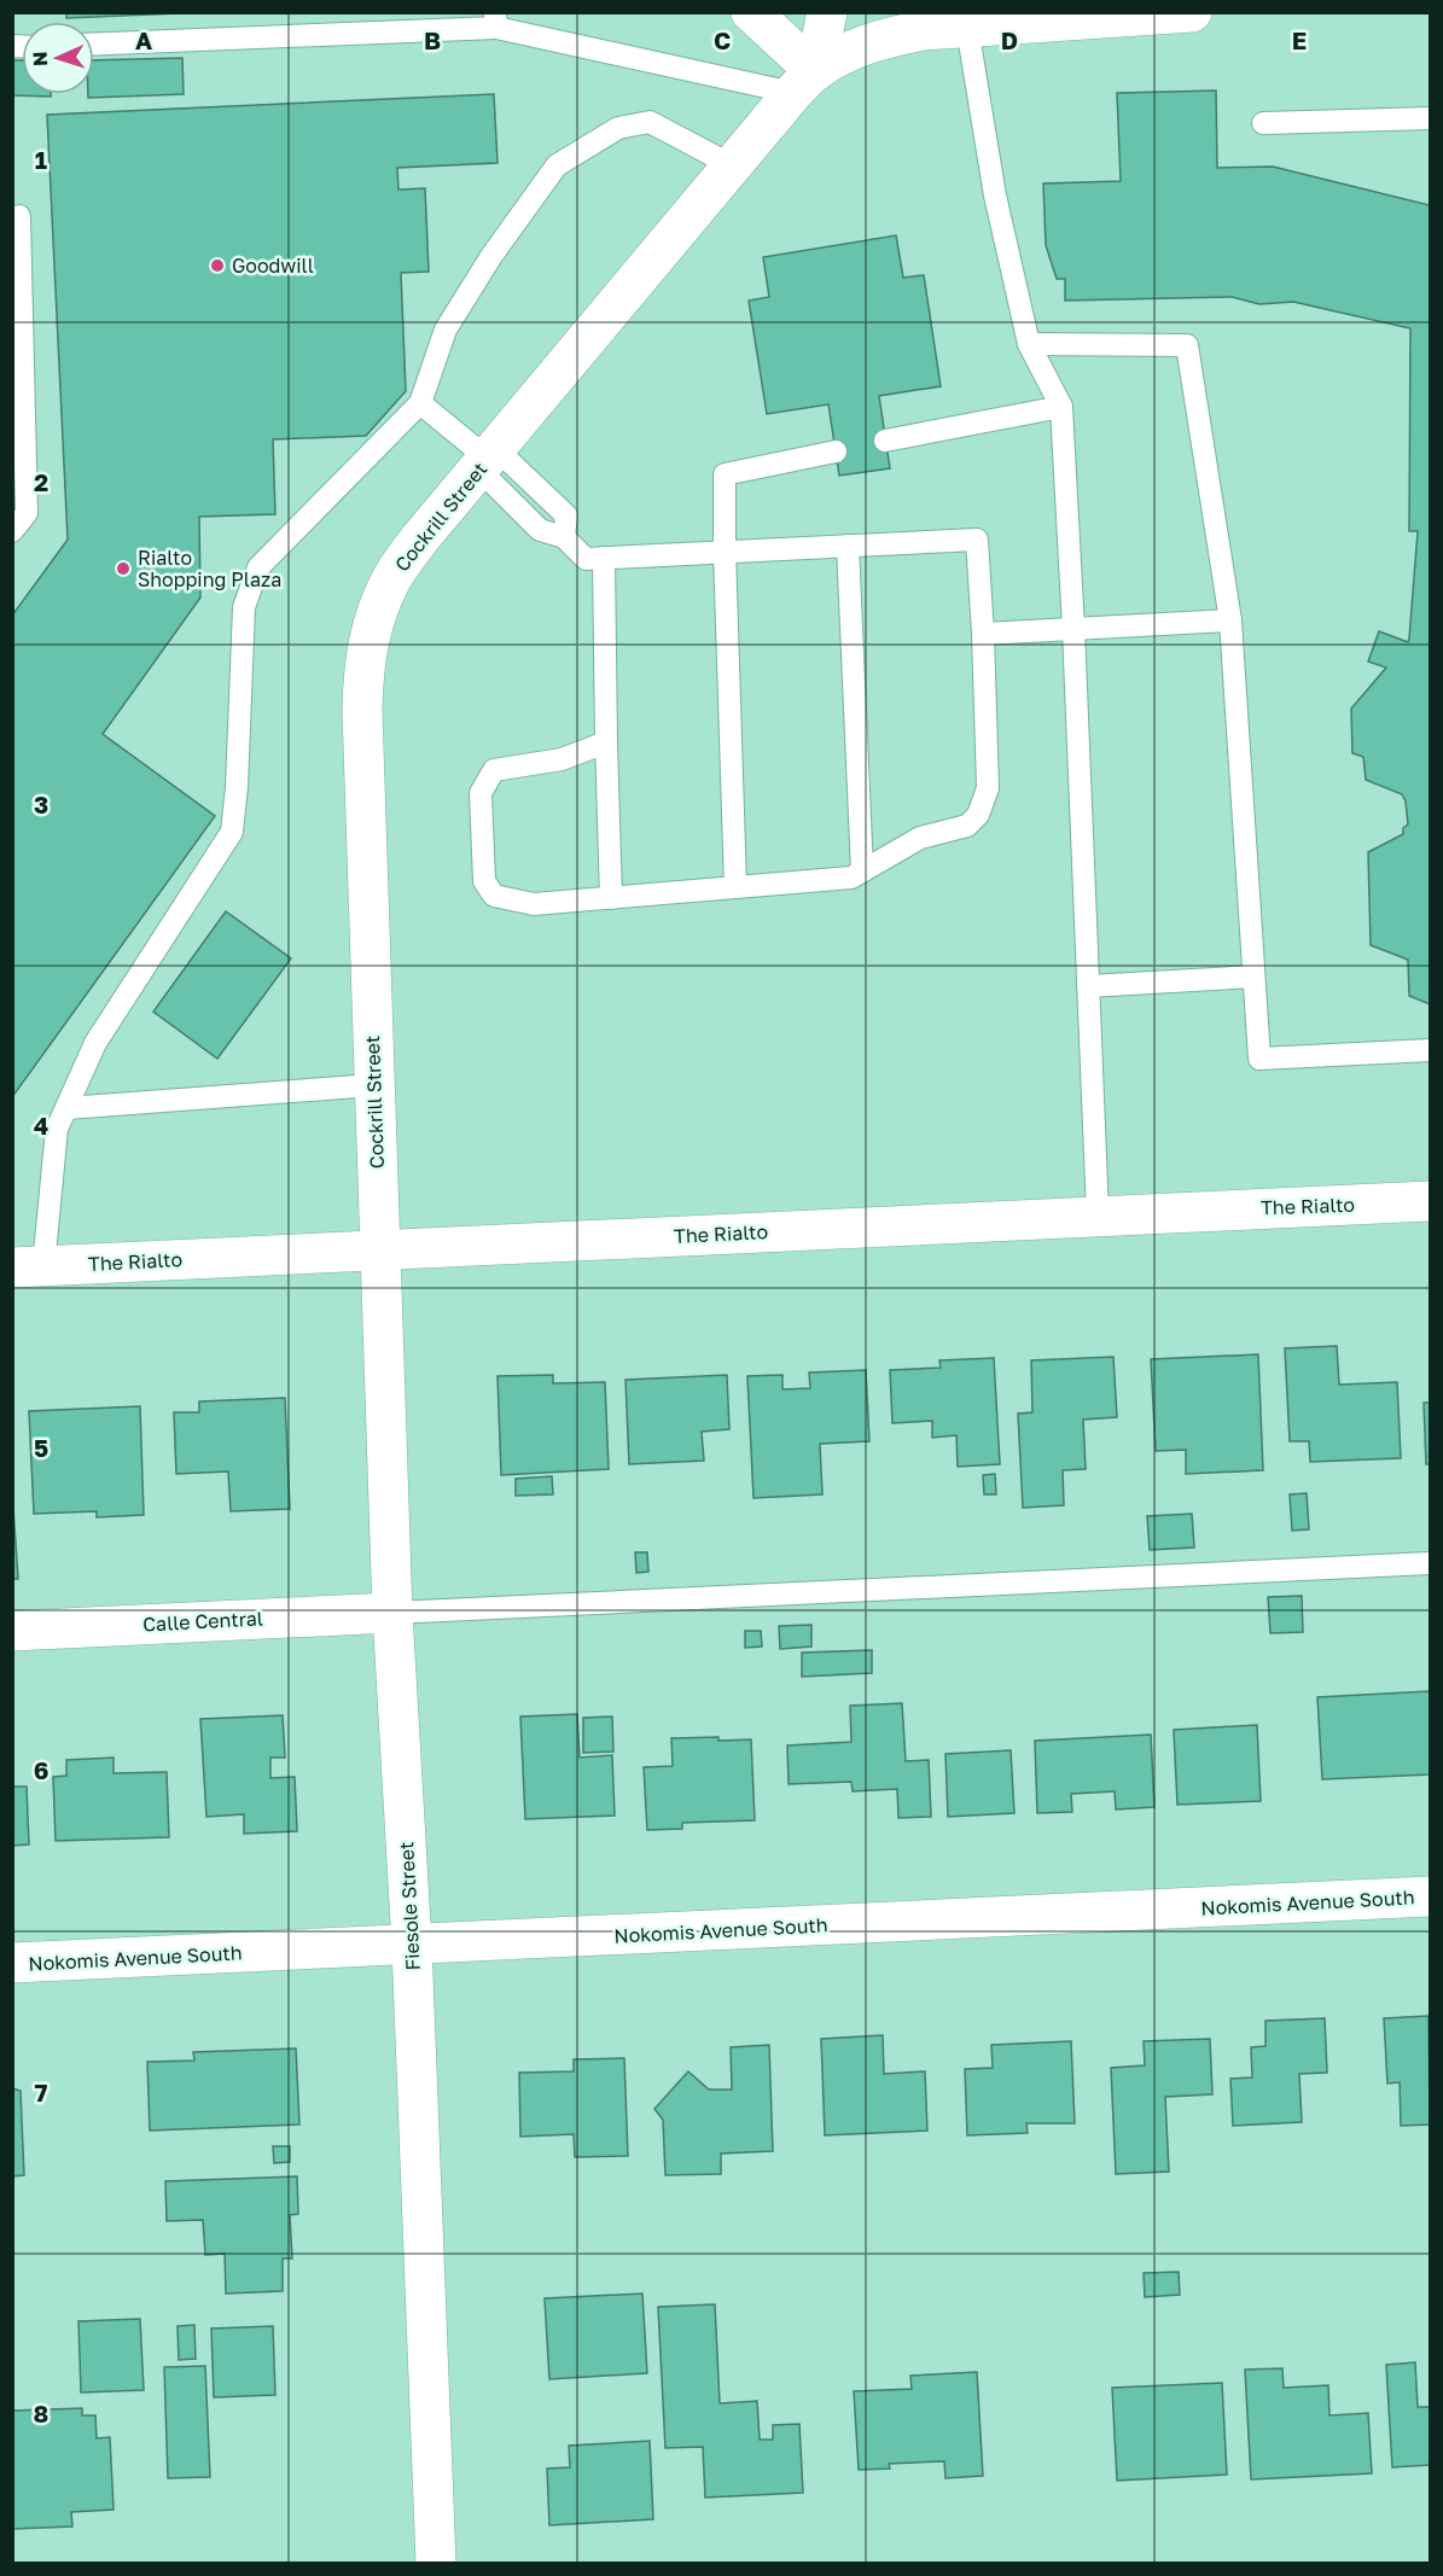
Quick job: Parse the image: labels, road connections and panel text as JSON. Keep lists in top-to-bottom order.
{
  "streets": {
    "street": [
      "Cockrill Street",
      "The Rialto",
      "Calle Central",
      "Nokomis Avenue South",
      "Fiesole Street"
    ]
  },
  "crossings": [
    ["Cockrill Street", "The Rialto"],
    ["Cockrill Street", "Fiesole Street"],
    ["The Rialto", "Fiesole Street"],
    ["Calle Central", "Fiesole Street"],
    ["Nokomis Avenue South", "Fiesole Street"]
  ],
  "places": ["Goodwill", "Rialto Shopping Plaza"],
  "north": "left",
  "grid": {
    "columns": [
      "A",
      "B",
      "C",
      "D",
      "E"
    ],
    "rows": [
      "1",
      "2",
      "3",
      "4",
      "5",
      "6",
      "7",
      "8"
    ]
  }
}
